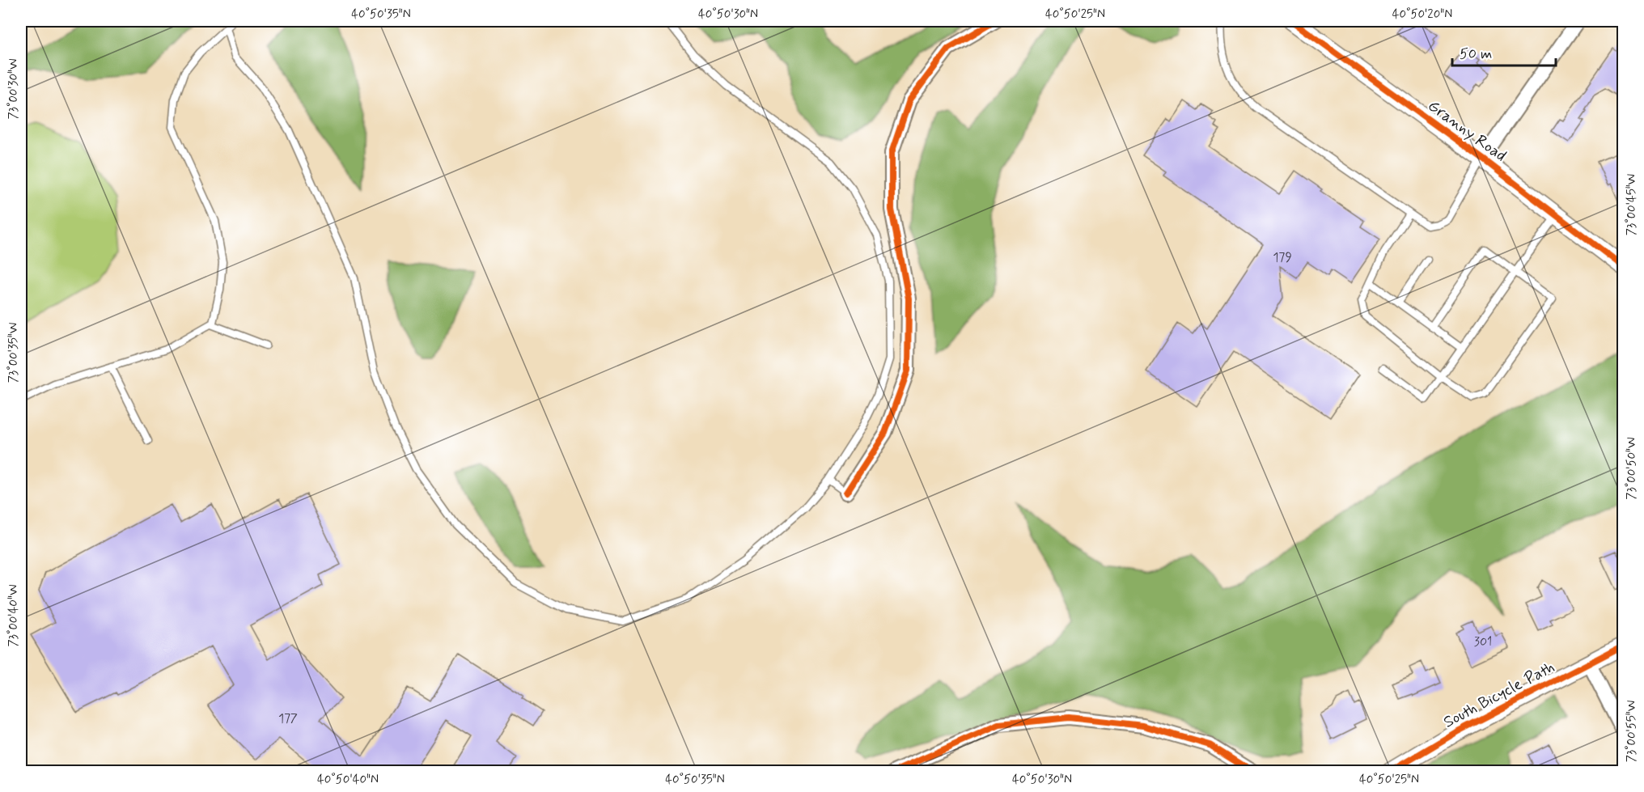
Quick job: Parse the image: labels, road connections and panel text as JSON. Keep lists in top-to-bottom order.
{
  "streets": {
    "street": ["Granny Road", "South Bicycle Path"]
  },
  "house_numbers": ["179", "301", "177"],
  "scale_bar": "50 m",
  "coordinates": [
    "40°50'35\"N",
    "40°50'30\"N",
    "40°50'25\"N",
    "40°50'20\"N",
    "73°00'30\"W",
    "73°00'45\"W",
    "73°00'35\"W",
    "73°00'50\"W",
    "73°00'40\"W",
    "73°00'55\"W",
    "40°50'40\"N"
  ]
}
